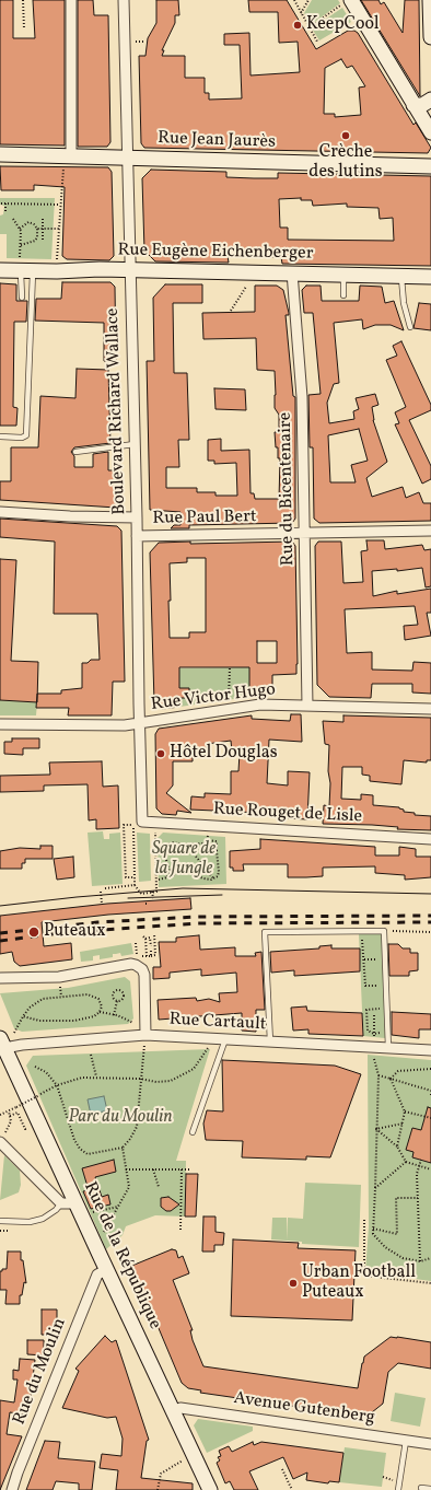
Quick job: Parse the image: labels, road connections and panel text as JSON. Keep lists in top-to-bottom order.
{
  "streets": {
    "street": [
      "Rue Jean Jaurès",
      "Rue Eugène Eichenberger",
      "Boulevard Richard Wallace",
      "Rue du Bicentenaire",
      "Rue Paul Bert",
      "Rue Victor Hugo",
      "Rue Rouget de Lisle",
      "Rue Cartault",
      "Rue de la République",
      "Rue du Moulin",
      "Avenue Gutenberg"
    ]
  },
  "crossings": [
    ["Rue Jean Jaurès", "Boulevard Richard Wallace"],
    ["Rue Eugène Eichenberger", "Boulevard Richard Wallace"],
    ["Rue Eugène Eichenberger", "Rue du Bicentenaire"],
    ["Boulevard Richard Wallace", "Rue Paul Bert"],
    ["Boulevard Richard Wallace", "Rue Victor Hugo"],
    ["Boulevard Richard Wallace", "Rue Rouget de Lisle"],
    ["Rue du Bicentenaire", "Rue Paul Bert"],
    ["Rue du Bicentenaire", "Rue Victor Hugo"],
    ["Rue Cartault", "Rue de la République"],
    ["Rue de la République", "Rue du Moulin"],
    ["Rue de la République", "Avenue Gutenberg"]
  ],
  "parks": ["Square de la Jungle", "Parc du Moulin"],
  "places": [
    "KeepCool",
    "Crèche des lutins",
    "Hôtel Douglas",
    "Puteaux",
    "Urban Football Puteaux"
  ]
}
